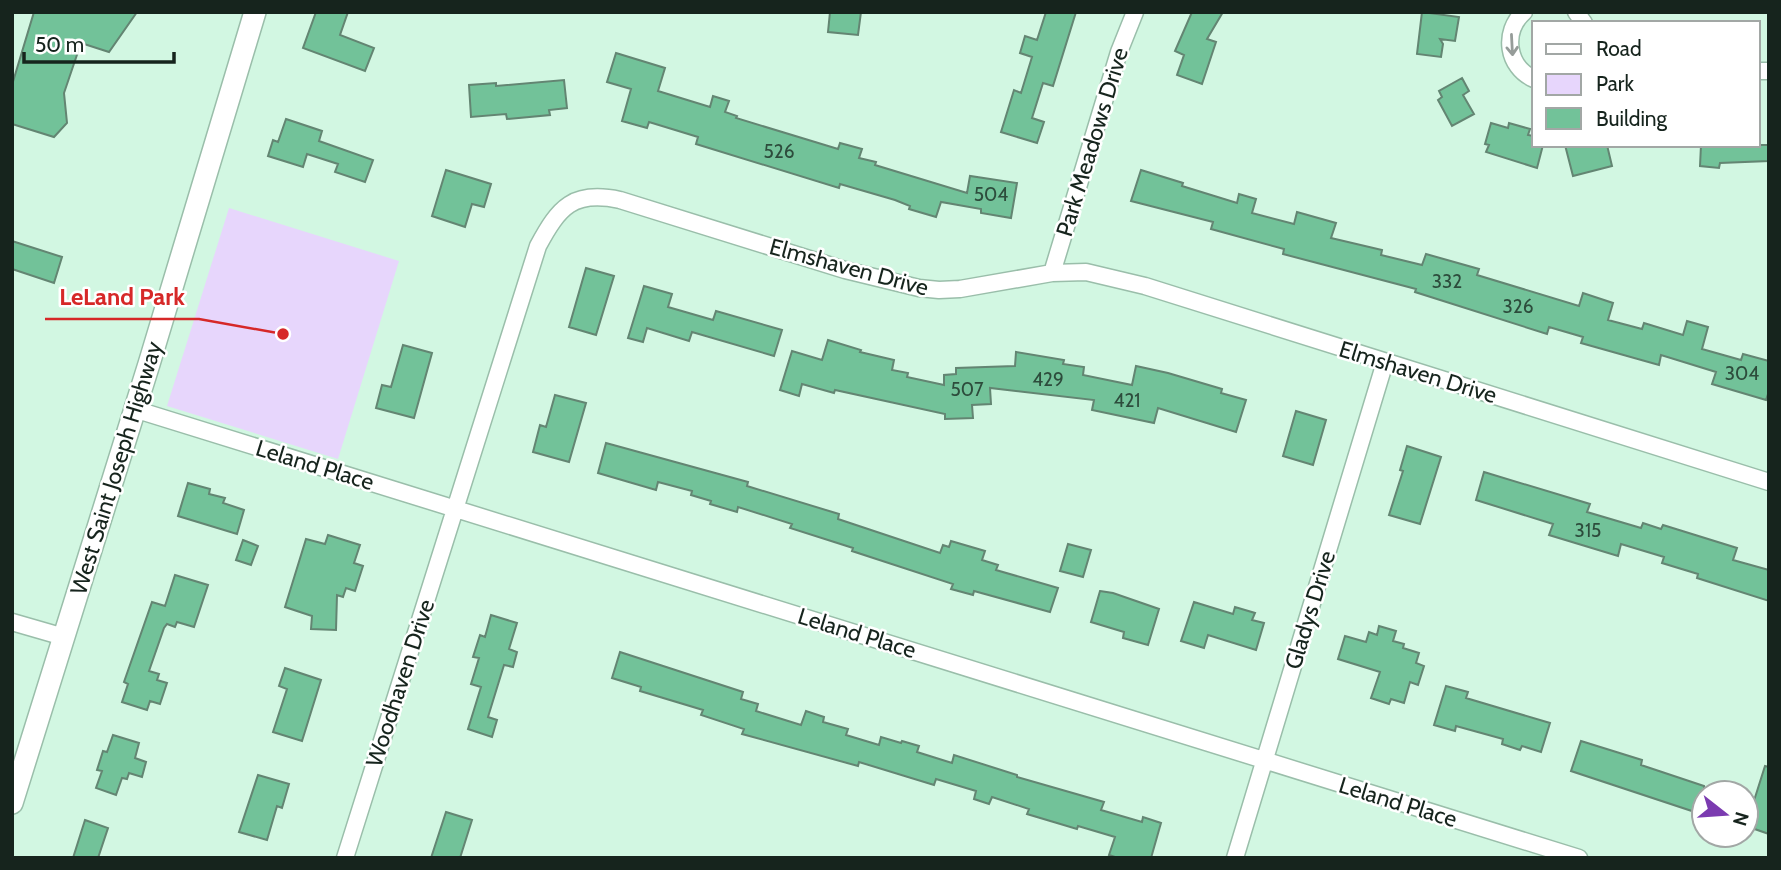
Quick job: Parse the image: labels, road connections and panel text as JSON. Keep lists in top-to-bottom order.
{
  "streets": {
    "street": [
      "Park Meadows Drive",
      "Elmshaven Drive",
      "Leland Place",
      "West Saint Joseph Highway",
      "Gladys Drive",
      "Woodhaven Drive"
    ]
  },
  "crossings": [
    ["Park Meadows Drive", "Elmshaven Drive"],
    ["Elmshaven Drive", "Leland Place"],
    ["Elmshaven Drive", "Gladys Drive"],
    ["Elmshaven Drive", "Woodhaven Drive"],
    ["Leland Place", "West Saint Joseph Highway"],
    ["Leland Place", "Gladys Drive"],
    ["Leland Place", "Woodhaven Drive"]
  ],
  "places": ["LeLand Park"],
  "house_numbers": [
    "526",
    "504",
    "332",
    "326",
    "304",
    "429",
    "507",
    "421",
    "315"
  ],
  "legend": ["Road", "Park", "Building"],
  "scale_bar": "50 m",
  "north": "right"
}
